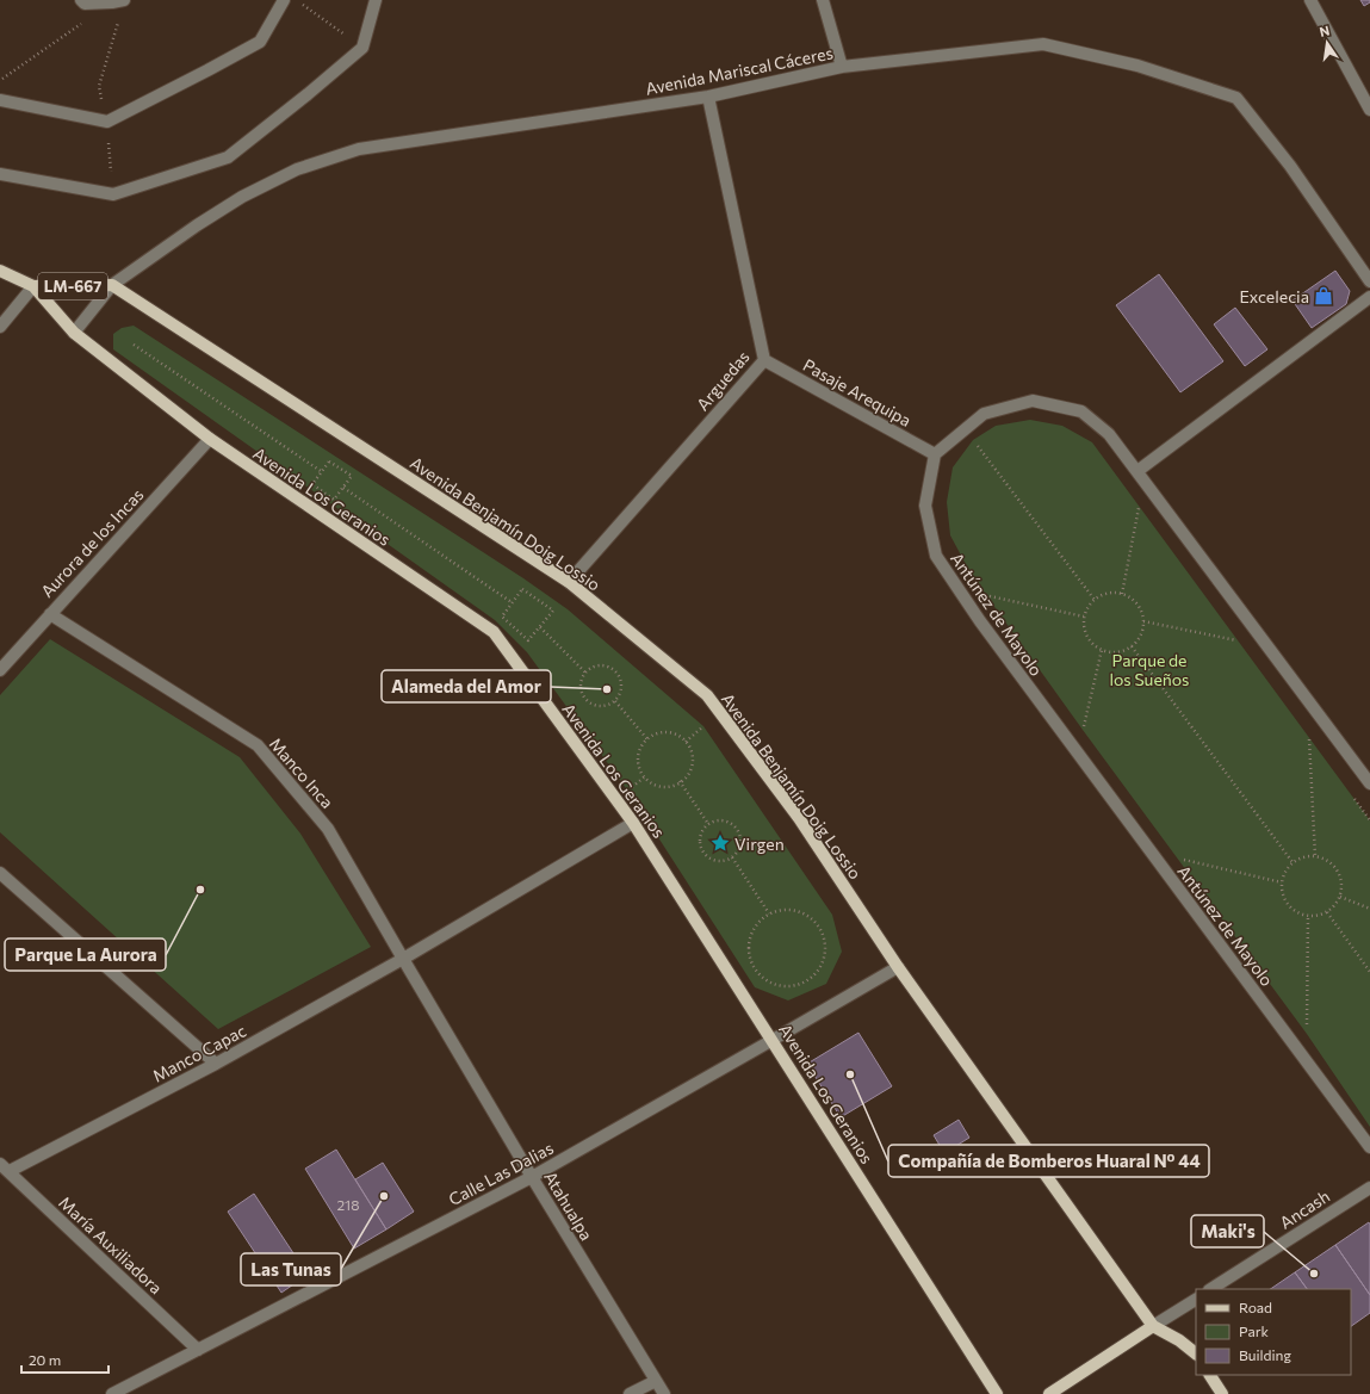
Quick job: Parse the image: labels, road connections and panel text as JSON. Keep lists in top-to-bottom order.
{
  "streets": {
    "main road": ["LM-667", "Avenida Los Geranios", "Avenida Benjamín Doig Lossio"],
    "street": [
      "Avenida Mariscal Cáceres",
      "Arguedas",
      "Pasaje Arequipa",
      "Aurora de los Incas",
      "Antúnez de Mayolo",
      "Manco Inca",
      "Manco Capac",
      "Calle Las Dalias",
      "Atahualpa",
      "Ancash",
      "María Auxiliadora"
    ]
  },
  "crossings": [
    ["Avenida Mariscal Cáceres", "Arguedas"],
    ["Avenida Mariscal Cáceres", "Avenida Los Geranios"],
    ["Avenida Mariscal Cáceres", "Avenida Benjamín Doig Lossio"],
    ["Arguedas", "Pasaje Arequipa"],
    ["Arguedas", "Avenida Benjamín Doig Lossio"],
    ["Pasaje Arequipa", "Antúnez de Mayolo"],
    ["Avenida Los Geranios", "Avenida Benjamín Doig Lossio"],
    ["Avenida Los Geranios", "Aurora de los Incas"],
    ["Avenida Los Geranios", "Manco Capac"],
    ["Avenida Los Geranios", "Calle Las Dalias"],
    ["Avenida Benjamín Doig Lossio", "Calle Las Dalias"],
    ["Aurora de los Incas", "Manco Inca"],
    ["Manco Inca", "Manco Capac"],
    ["Manco Inca", "Atahualpa"],
    ["Manco Capac", "Atahualpa"],
    ["Manco Capac", "María Auxiliadora"],
    ["Calle Las Dalias", "Atahualpa"],
    ["Calle Las Dalias", "María Auxiliadora"]
  ],
  "parks": ["Parque de los Sueños"],
  "places": {
    "shop": ["Excelecia"],
    "other": [
      "Alameda del Amor",
      "Parque La Aurora",
      "Compañía de Bomberos Huaral Nº 44",
      "Las Tunas",
      "Maki's"
    ],
    "place": ["Virgen"]
  },
  "house_numbers": ["218"],
  "legend": ["Road", "Park", "Building"],
  "scale_bar": "20 m",
  "north": "top"
}
